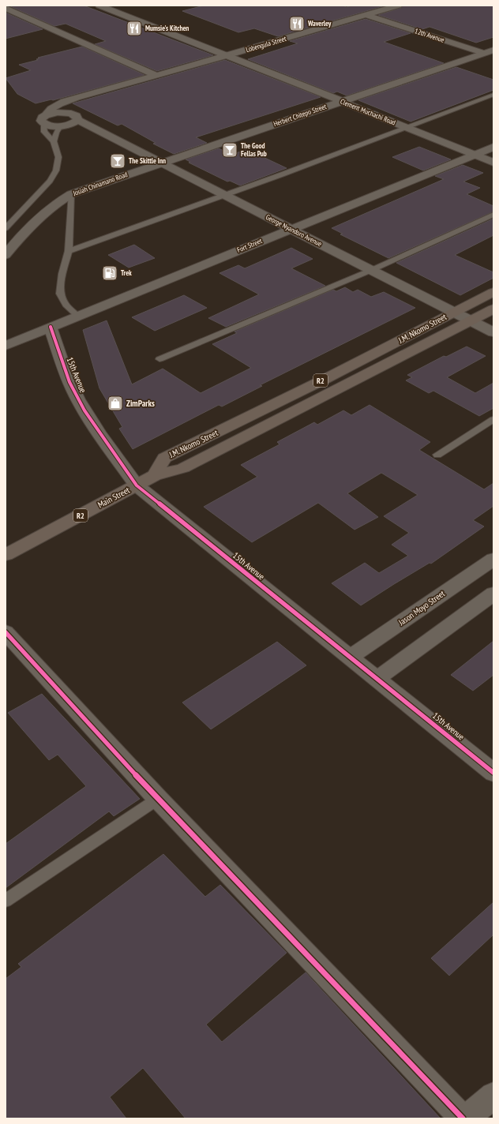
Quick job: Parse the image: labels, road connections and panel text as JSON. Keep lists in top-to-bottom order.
{
  "streets": {
    "highway": ["J.M. Nkomo Street", "R2", "Main Street"],
    "street": [
      "12th Avenue",
      "Lobengula Street",
      "Clement Muchachi Road",
      "Herbert Chitepo Street",
      "Josiah Chinamano Road",
      "George Nyandoro Avenue",
      "Fort Street",
      "15th Avenue",
      "Jason Moyo Street"
    ]
  },
  "crossings": [
    ["12th Avenue", "Lobengula Street"],
    ["12th Avenue", "Herbert Chitepo Street"],
    ["Lobengula Street", "Clement Muchachi Road"],
    ["Lobengula Street", "George Nyandoro Avenue"],
    ["Clement Muchachi Road", "Herbert Chitepo Street"],
    ["Clement Muchachi Road", "Fort Street"],
    ["Herbert Chitepo Street", "Josiah Chinamano Road"],
    ["Herbert Chitepo Street", "George Nyandoro Avenue"],
    ["Josiah Chinamano Road", "George Nyandoro Avenue"],
    ["George Nyandoro Avenue", "Fort Street"],
    ["George Nyandoro Avenue", "J.M. Nkomo Street"],
    ["Fort Street", "15th Avenue"],
    ["J.M. Nkomo Street", "Main Street"],
    ["15th Avenue", "Main Street"],
    ["15th Avenue", "Jason Moyo Street"]
  ],
  "places": {
    "restaurant": ["Waverley", "Mumsie's Kitchen"],
    "bar": ["The Good Fellas Pub", "The Skittle Inn"],
    "fuel station": ["Trek"],
    "shop": ["ZimParks"]
  }
}
